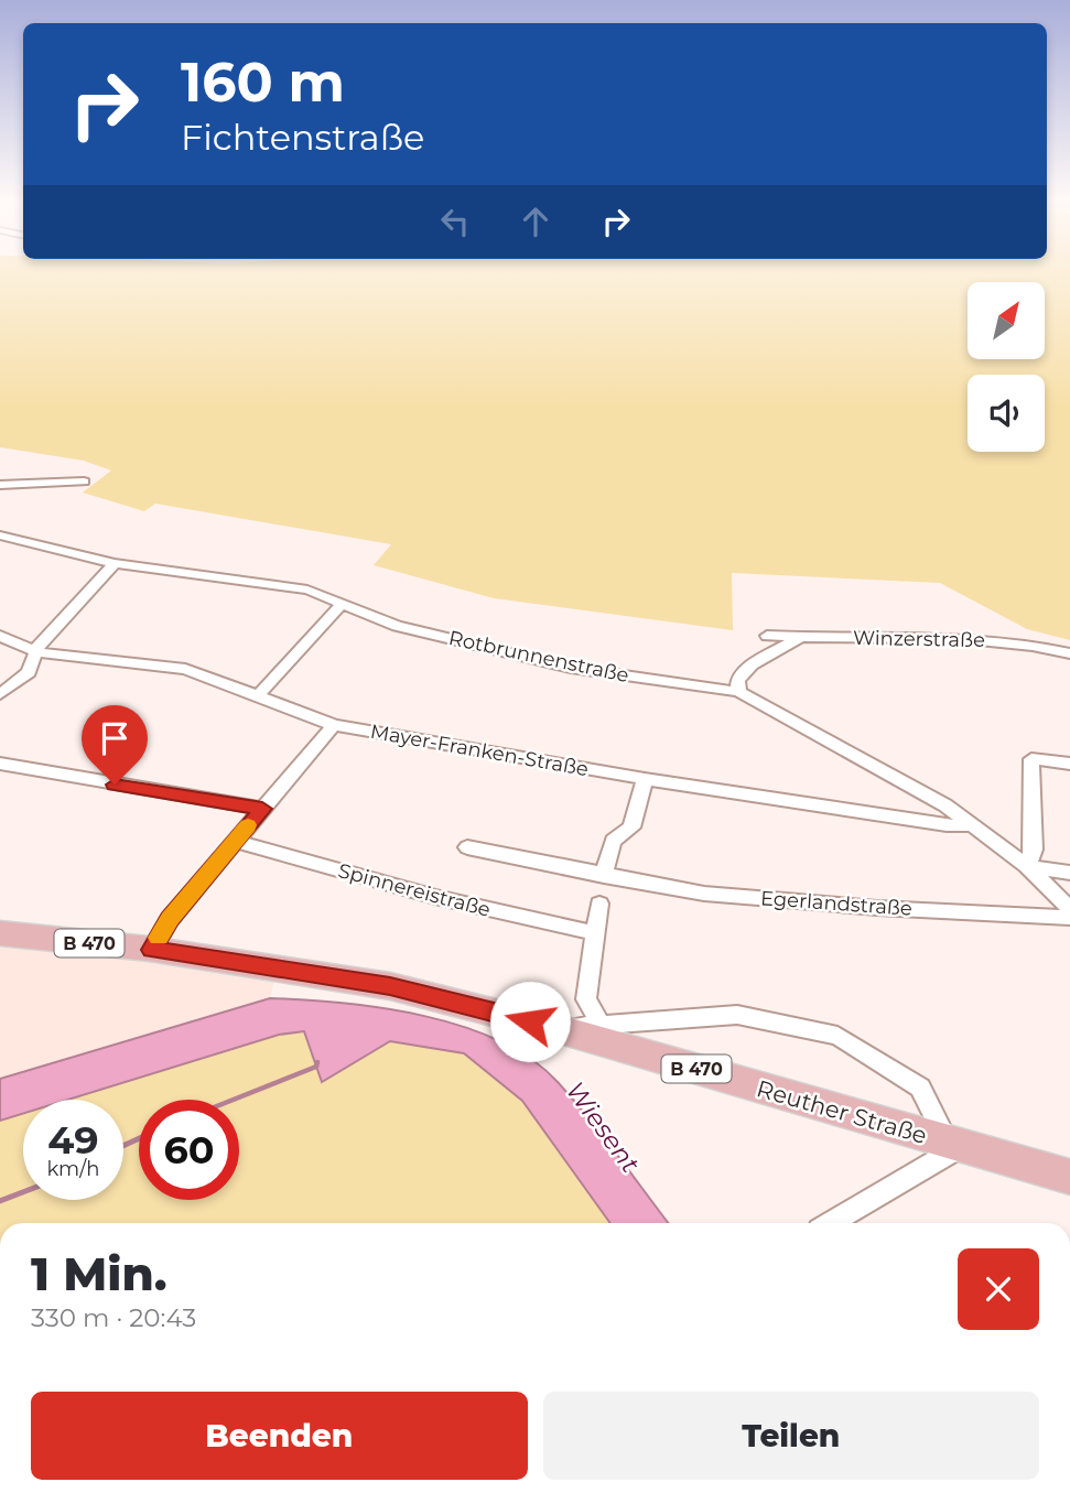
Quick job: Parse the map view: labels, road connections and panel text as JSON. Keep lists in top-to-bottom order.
{
  "streets": {
    "main road": ["B 470", "Reuther Straße"],
    "street": [
      "Winzerstraße",
      "Rotbrunnenstraße",
      "Mayer-Franken-Straße",
      "Spinnereistraße",
      "Egerlandstraße"
    ]
  },
  "crossings": [
    ["Rotbrunnenstraße", "Mayer-Franken-Straße"]
  ],
  "water": ["Wiesent"],
  "north": "top right",
  "page": {
    "turn": ["160 m", "Fichtenstraße"],
    "speed": "49 km/h",
    "limit": "60",
    "heading": ["1 Min.", "330 m · 20:43"],
    "buttons": ["Beenden", "Teilen"]
  }
}
